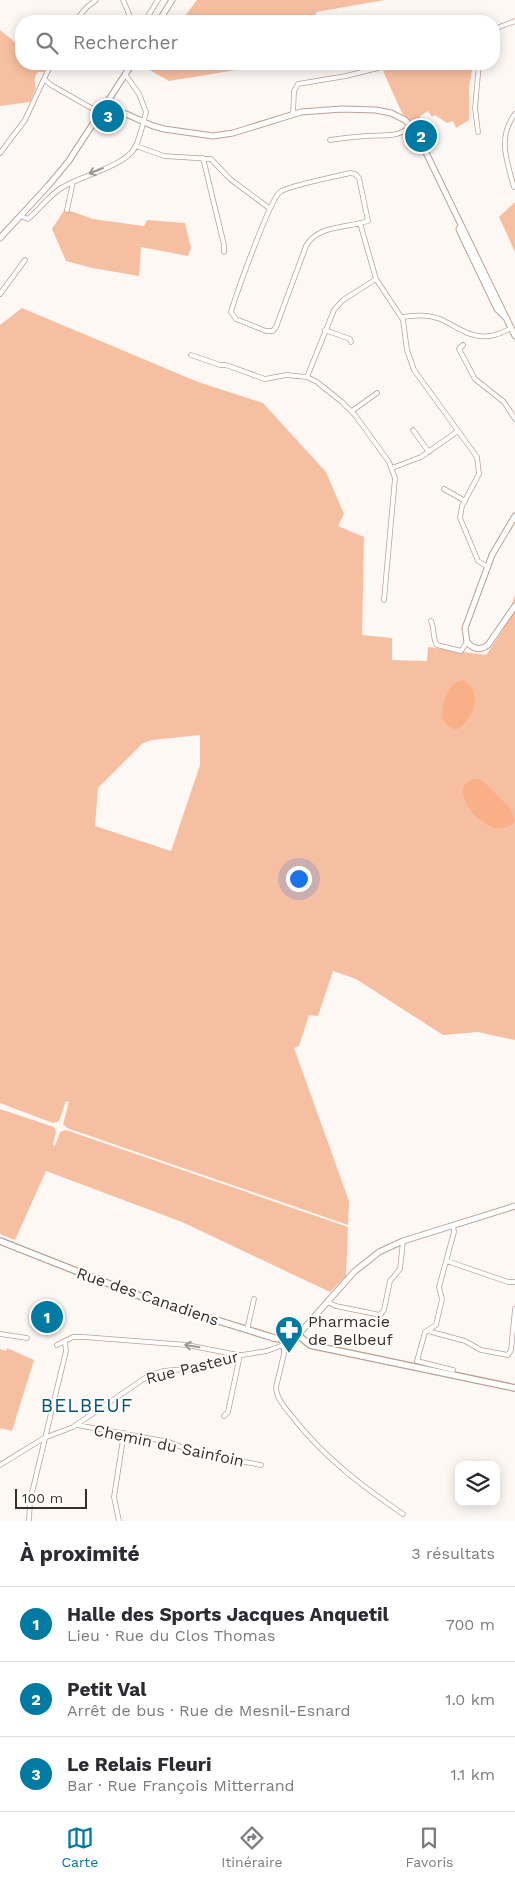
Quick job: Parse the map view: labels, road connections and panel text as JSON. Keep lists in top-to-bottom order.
{
  "streets": {
    "main road": ["Rue des Canadiens"],
    "street": ["Rue Pasteur", "Chemin du Sainfoin"]
  },
  "crossings": [
    ["Rue des Canadiens", "Rue Pasteur"],
    ["Rue Pasteur", "Chemin du Sainfoin"]
  ],
  "districts": ["BELBEUF"],
  "places": {
    "pharmacy": ["Pharmacie de Belbeuf"]
  },
  "scale_bar": "100 m",
  "page": {
    "search": "Rechercher",
    "pins": ["3", "2", "1"],
    "scale": "100 m",
    "heading": ["À proximité", "3 résultats"],
    "list": [
      {
        "mark": "1",
        "name": "Halle des Sports Jacques Anquetil",
        "note": "Lieu · Rue du Clos Thomas",
        "value": "700 m"
      },
      {
        "mark": "2",
        "name": "Petit Val",
        "note": "Arrêt de bus · Rue de Mesnil-Esnard",
        "value": "1.0 km"
      },
      {
        "mark": "3",
        "name": "Le Relais Fleuri",
        "note": "Bar · Rue François Mitterrand",
        "value": "1.1 km"
      }
    ],
    "nav": ["Carte", "Itinéraire", "Favoris"]
  }
}
